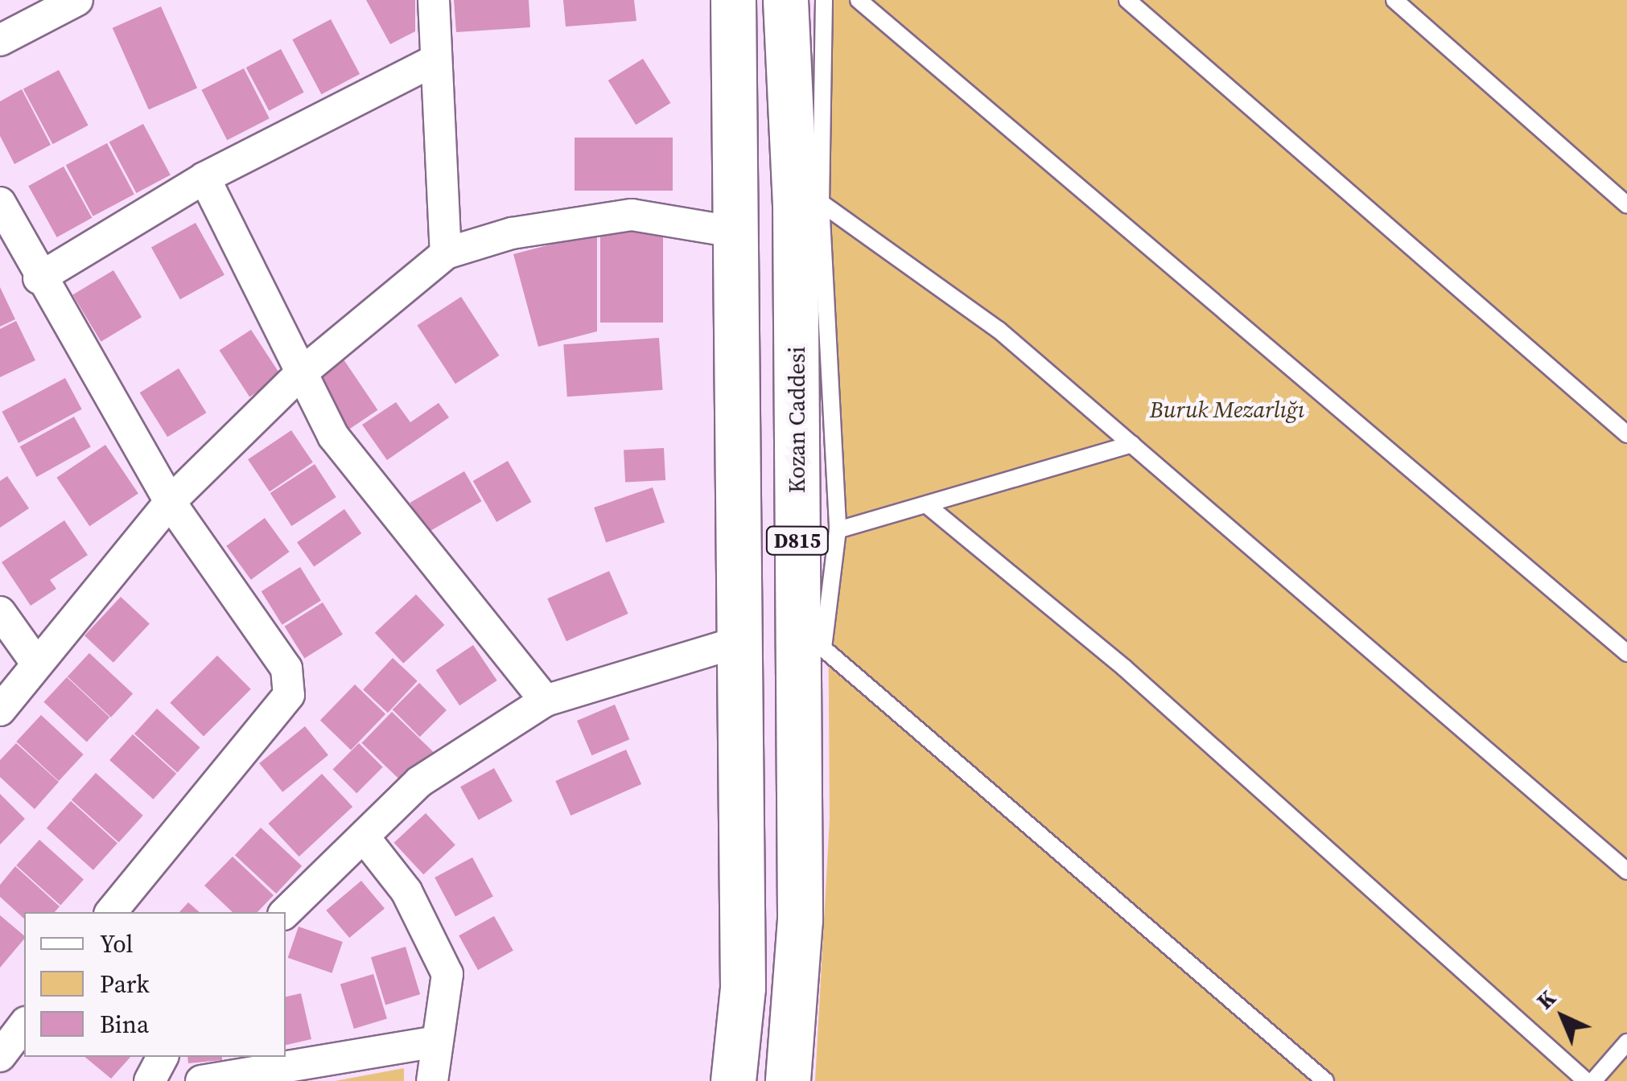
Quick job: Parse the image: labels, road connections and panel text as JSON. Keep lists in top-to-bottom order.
{
  "streets": {
    "highway": ["Kozan Caddesi", "D815"]
  },
  "parks": ["Buruk Mezarlığı"],
  "legend": ["Yol", "Park", "Bina"],
  "north": "top left"
}
